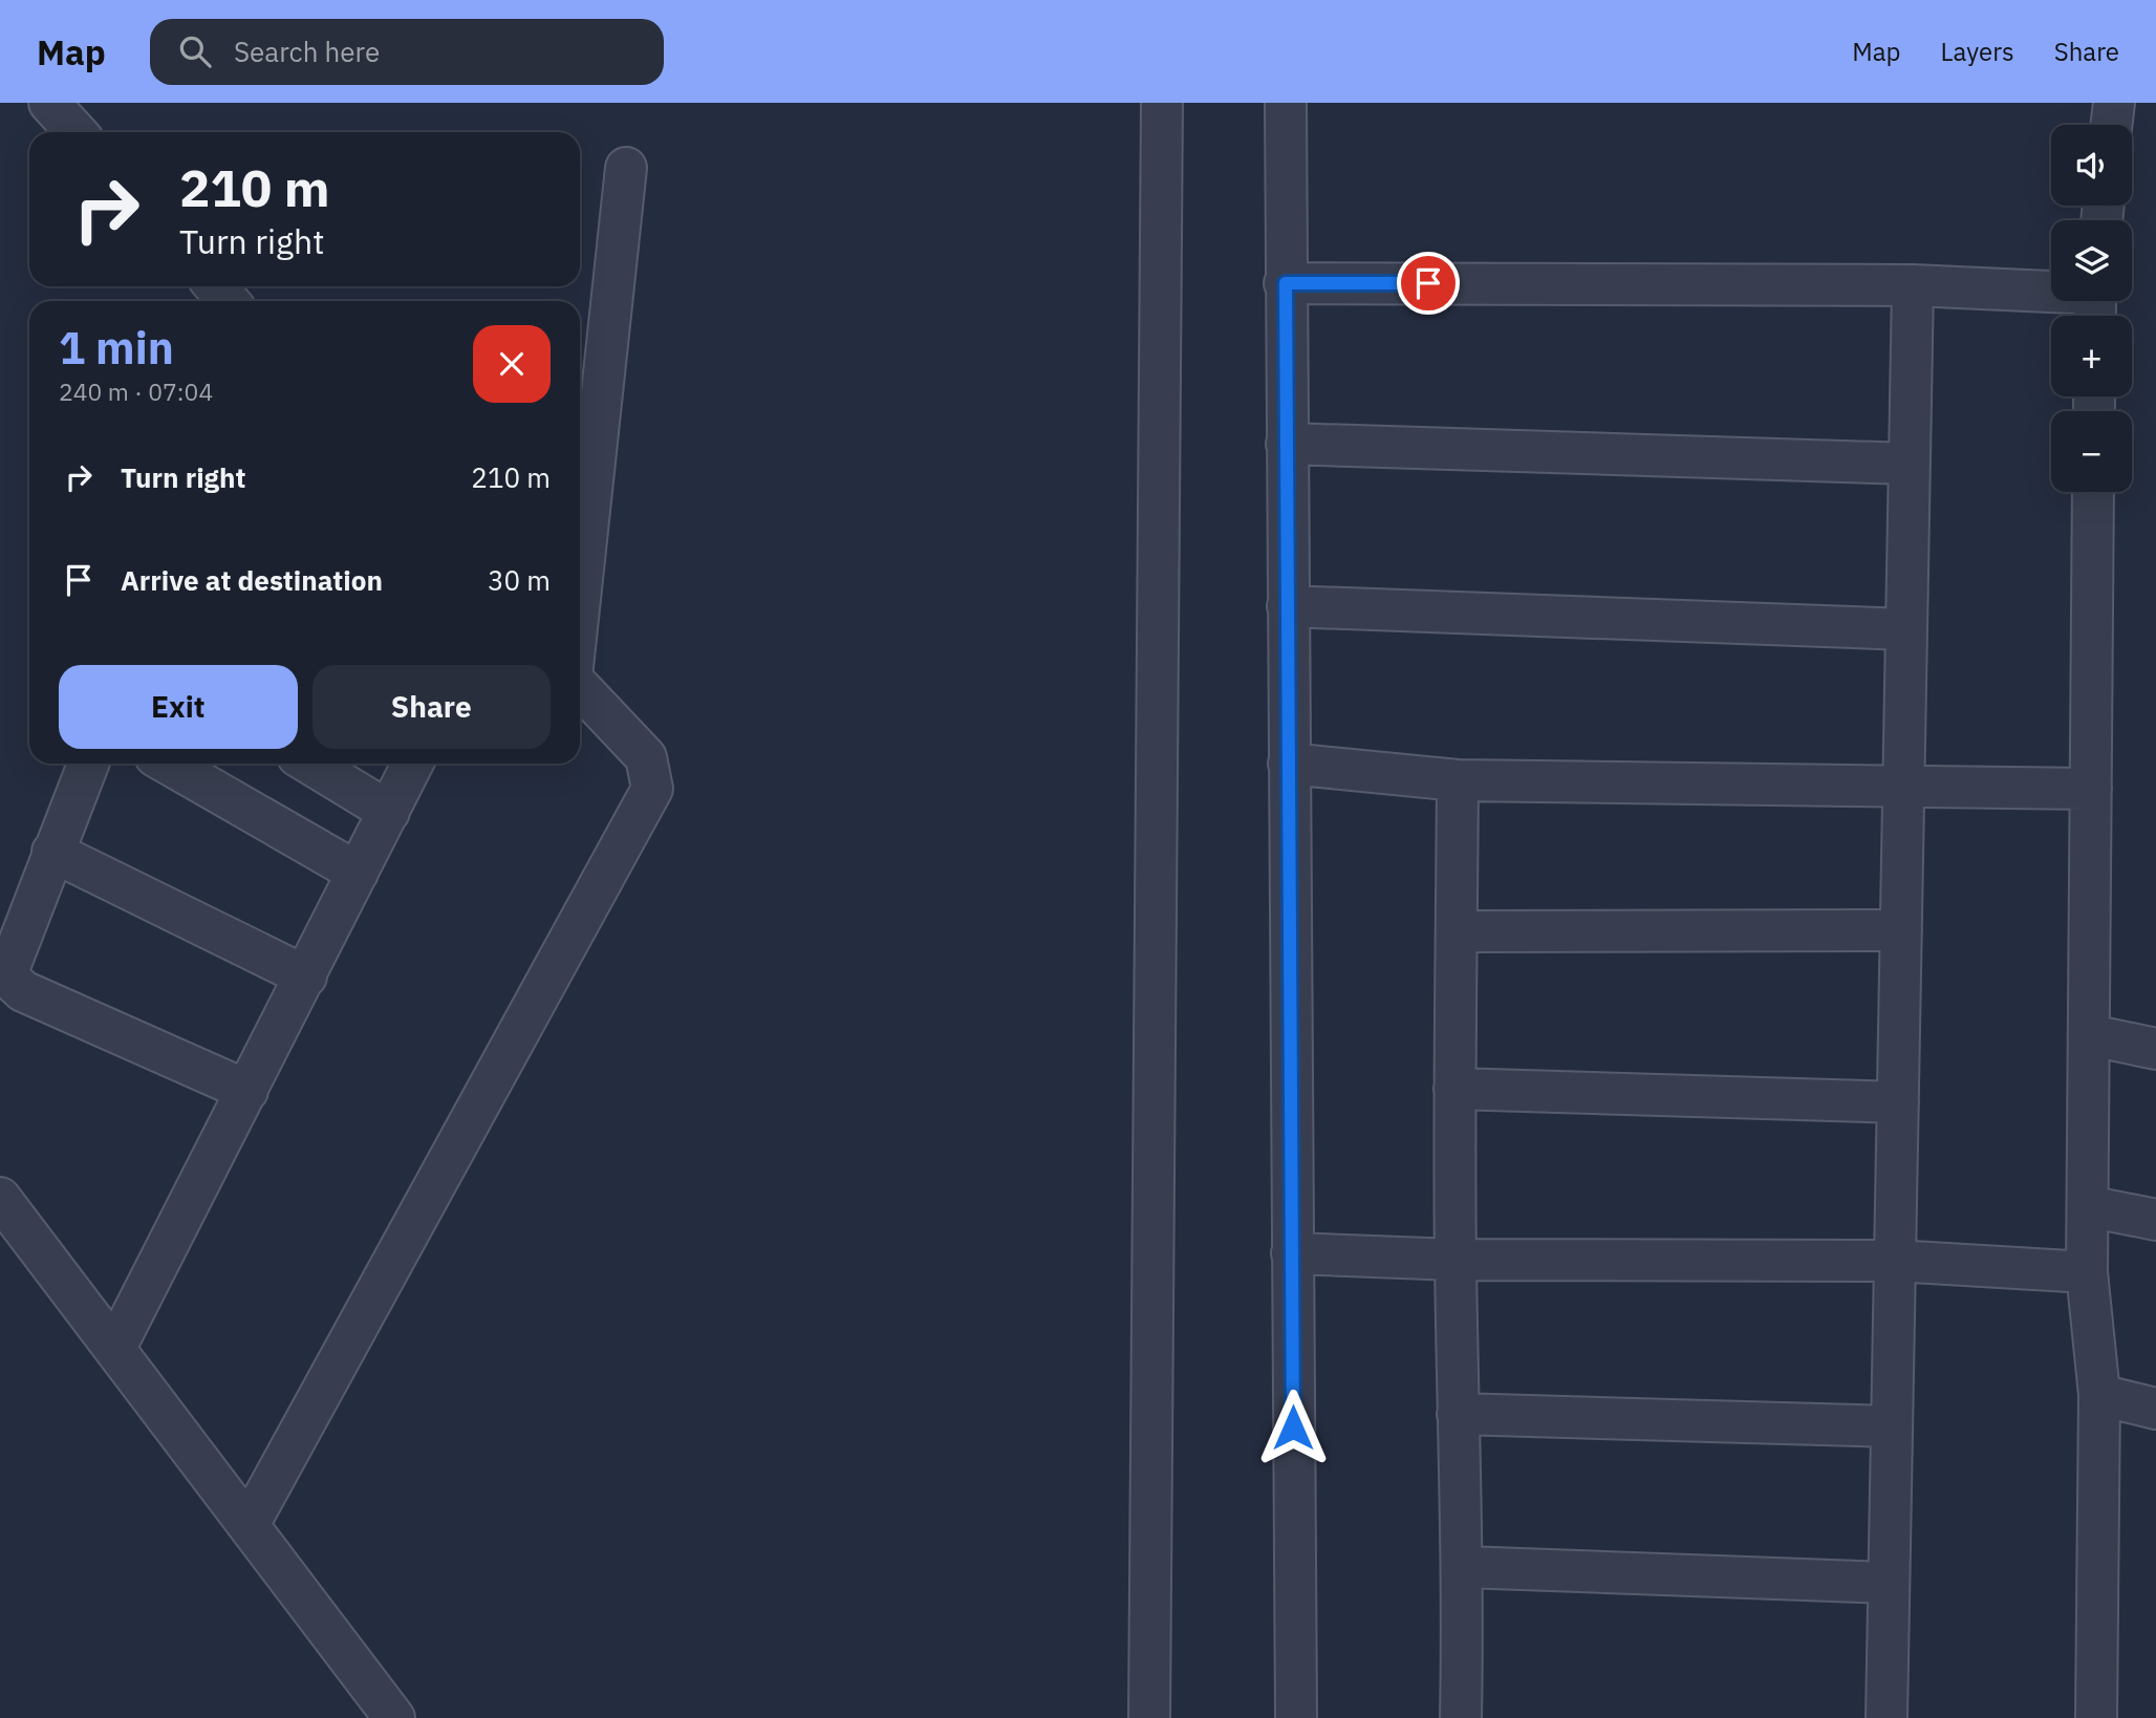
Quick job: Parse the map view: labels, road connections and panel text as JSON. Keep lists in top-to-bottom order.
{
  "page": {
    "header": "Map",
    "search": "Search here",
    "nav": ["Map", "Layers", "Share"],
    "map_buttons": ["+", "−"],
    "turn": ["210 m", "Turn right"],
    "heading": ["1 min", "240 m · 07:04"],
    "list": [
      {
        "name": "Turn right",
        "value": "210 m"
      },
      {
        "name": "Arrive at destination",
        "value": "30 m"
      }
    ],
    "buttons": ["Exit", "Share"]
  }
}
